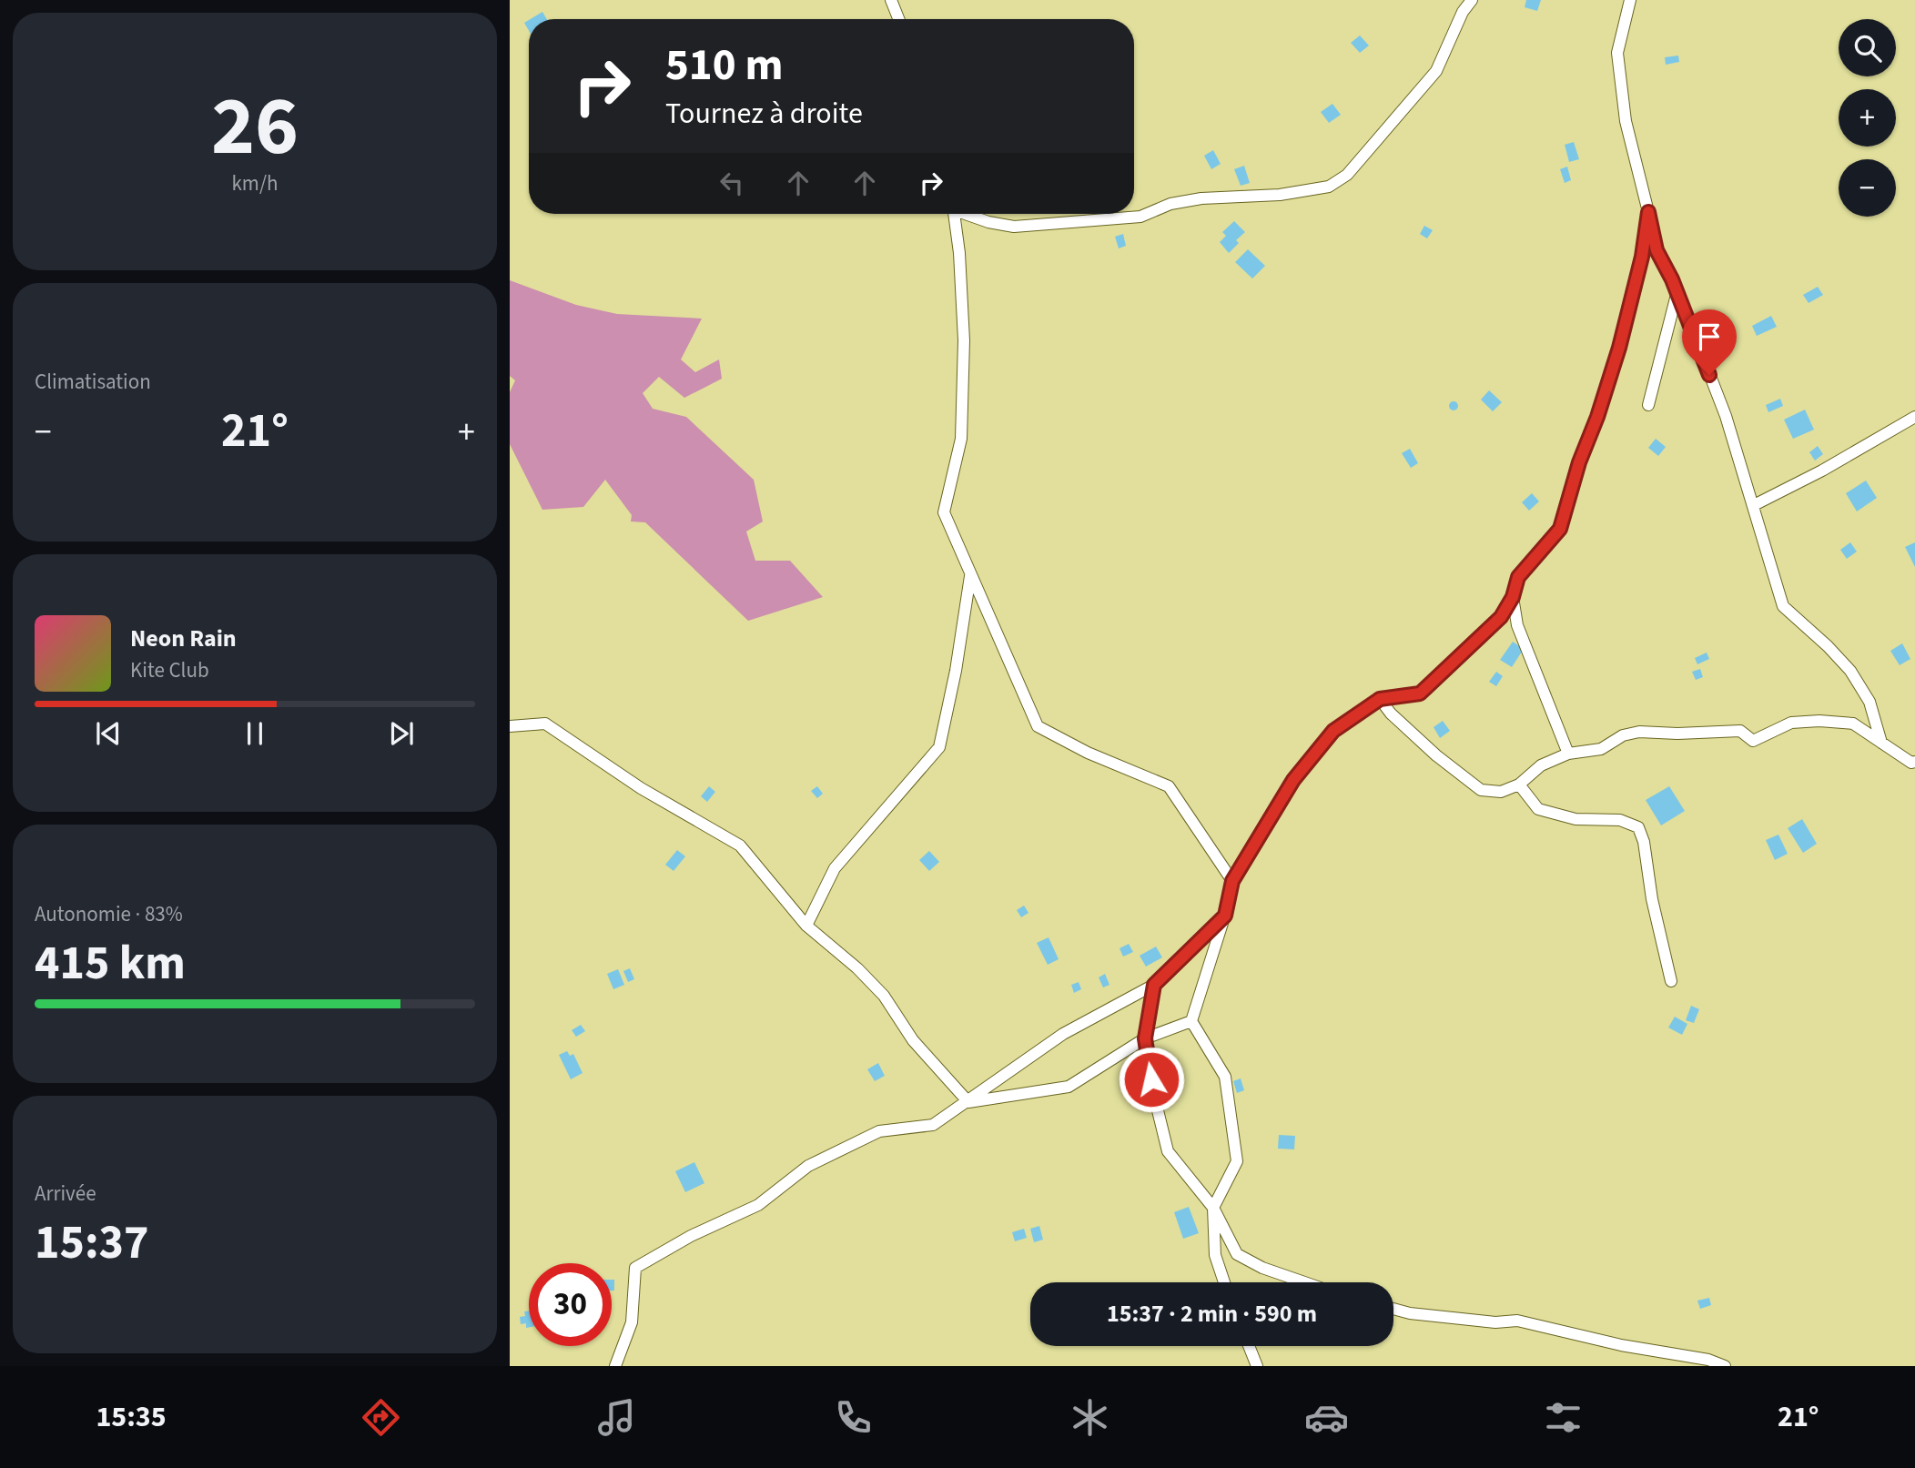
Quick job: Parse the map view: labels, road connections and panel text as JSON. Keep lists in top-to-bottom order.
{
  "page": {
    "tile": [
      ["26", "km/h"],
      "Climatisation",
      ["Autonomie · 83%", "415 km"],
      ["Arrivée", "15:37"]
    ],
    "map_buttons": ["+", "−"],
    "turn": ["510 m", "Tournez à droite"],
    "heat": ["−", "21°", "+"],
    "song": ["Neon Rain", "Kite Club"],
    "limit": "30",
    "trip": "15:37 · 2 min · 590 m",
    "tabs": ["15:35", "21°"]
  }
}
